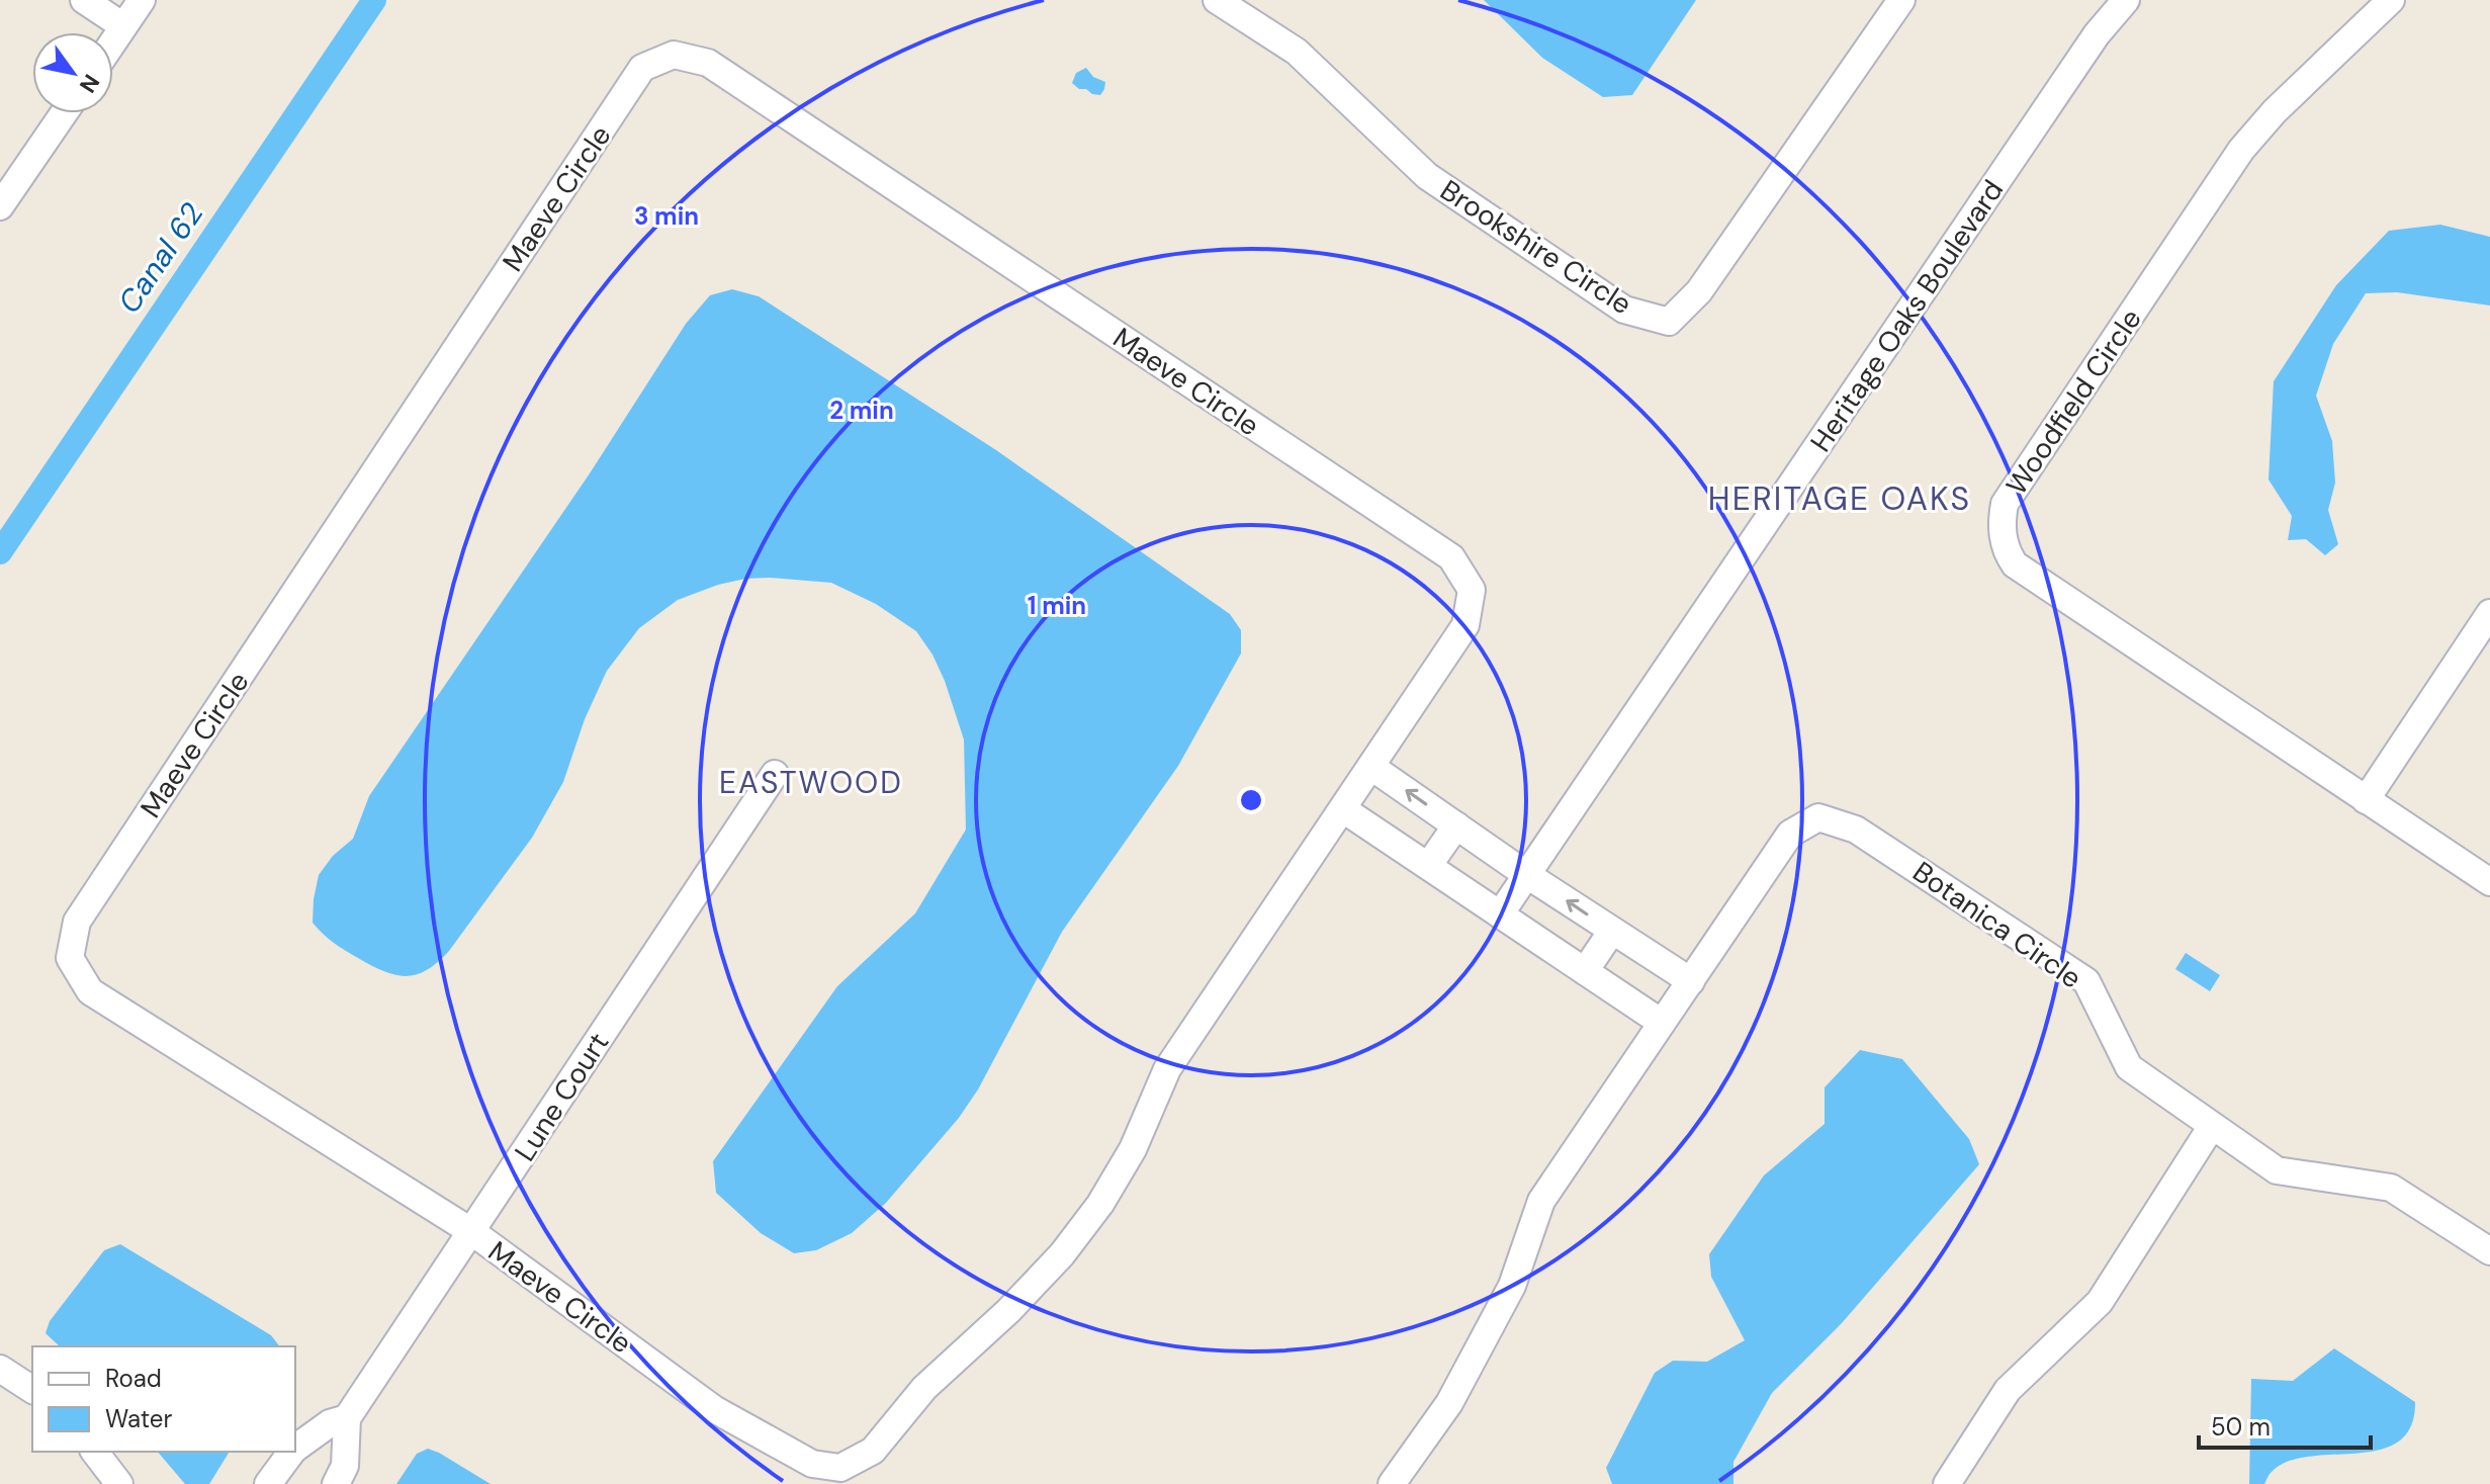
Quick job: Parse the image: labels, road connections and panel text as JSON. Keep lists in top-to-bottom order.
{
  "streets": {
    "street": [
      "Maeve Circle",
      "Brookshire Circle",
      "Heritage Oaks Boulevard",
      "Woodfield Circle",
      "Botanica Circle",
      "Lune Court"
    ]
  },
  "crossings": [
    ["Maeve Circle", "Lune Court"]
  ],
  "districts": ["HERITAGE OAKS", "EASTWOOD"],
  "water": ["Canal 62"],
  "legend": ["Road", "Water"],
  "scale_bar": "50 m",
  "north": "bottom right",
  "rings": ["3 min", "2 min", "1 min"]
}
